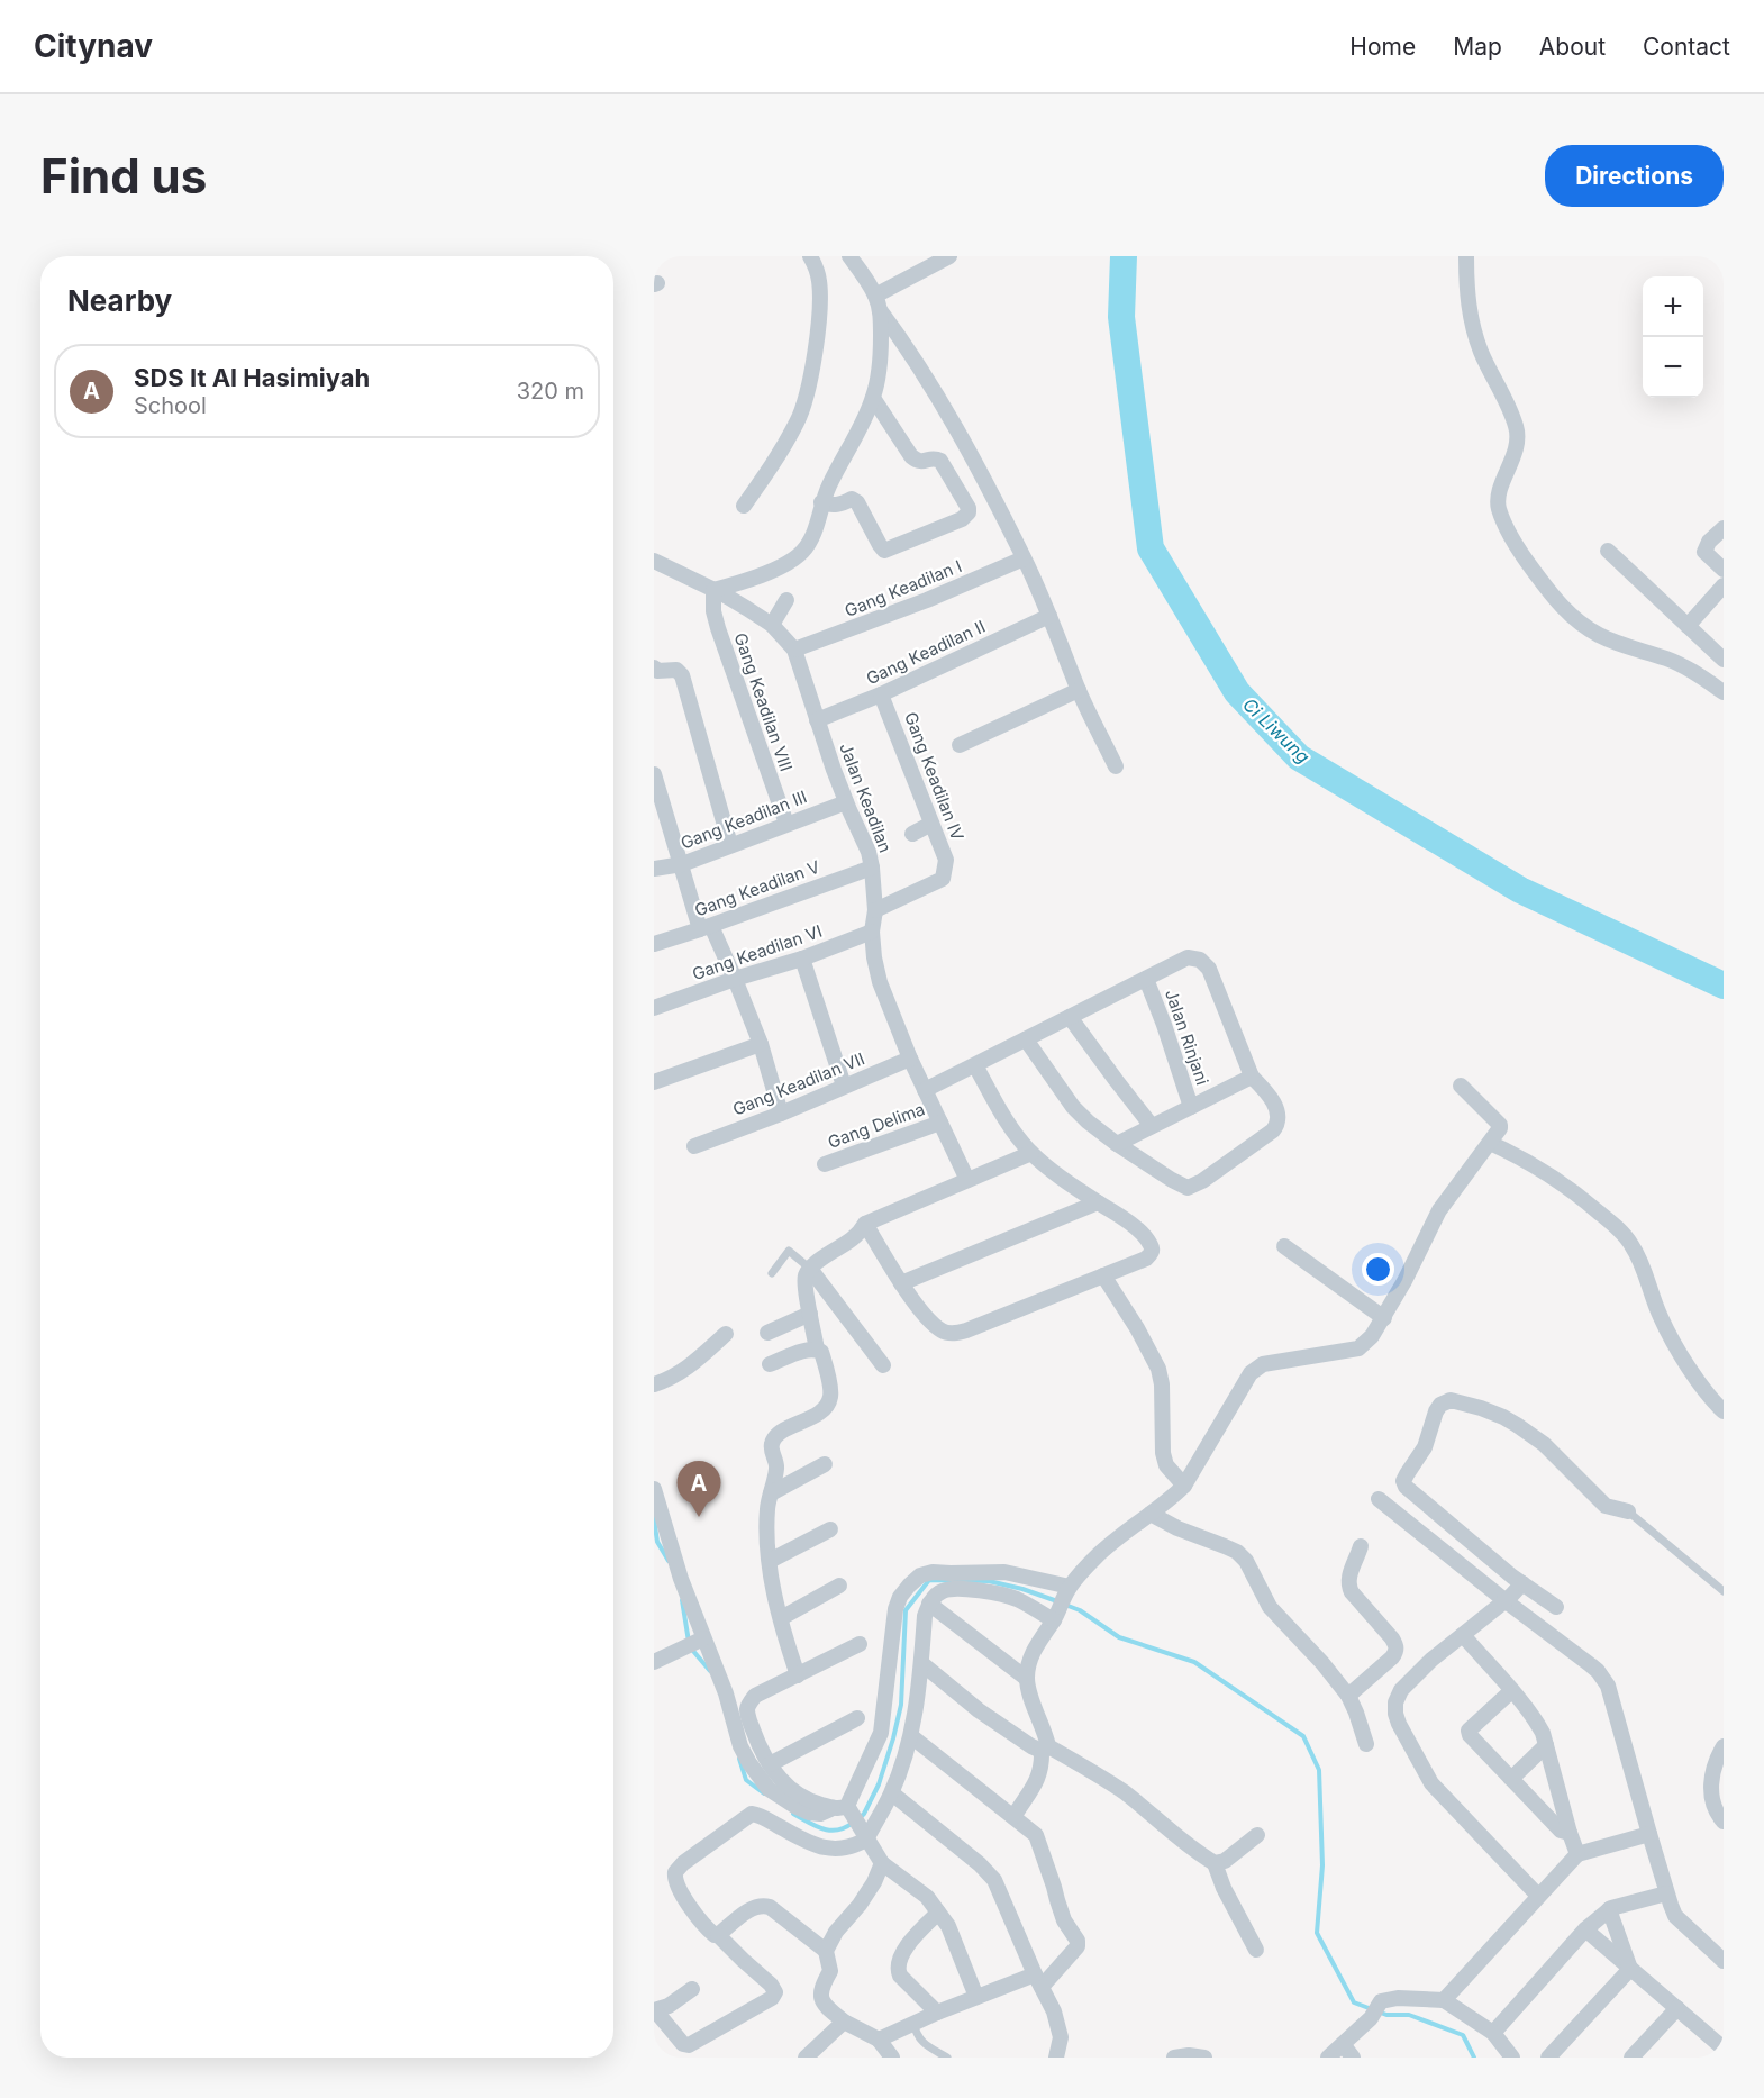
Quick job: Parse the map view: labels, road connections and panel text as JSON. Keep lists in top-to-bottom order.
{
  "streets": {
    "street": [
      "Gang Keadilan I",
      "Gang Keadilan II",
      "Gang Keadilan VIII",
      "Gang Keadilan IV",
      "Jalan Keadilan",
      "Gang Keadilan III",
      "Gang Keadilan V",
      "Gang Keadilan VI",
      "Jalan Rinjani",
      "Gang Keadilan VII",
      "Gang Delima"
    ]
  },
  "crossings": [
    ["Gang Keadilan I", "Jalan Keadilan"],
    ["Gang Keadilan II", "Gang Keadilan IV"],
    ["Gang Keadilan II", "Jalan Keadilan"],
    ["Gang Keadilan VIII", "Jalan Keadilan"],
    ["Gang Keadilan VIII", "Gang Keadilan III"],
    ["Gang Keadilan IV", "Jalan Keadilan"],
    ["Jalan Keadilan", "Gang Keadilan III"],
    ["Jalan Keadilan", "Gang Keadilan V"],
    ["Jalan Keadilan", "Gang Keadilan VI"],
    ["Jalan Keadilan", "Gang Keadilan VII"],
    ["Jalan Keadilan", "Gang Delima"]
  ],
  "water": ["Ci Liwung"],
  "page": {
    "header": "Citynav",
    "nav": [
      "Home",
      "Map",
      "About",
      "Contact"
    ],
    "buttons": "Directions",
    "title": "Find us",
    "heading": "Nearby",
    "map_buttons": ["+", "−"],
    "list": [
      {
        "mark": "A",
        "name": "SDS It Al Hasimiyah",
        "note": "School",
        "value": "320 m"
      }
    ],
    "pins": "A"
  }
}
